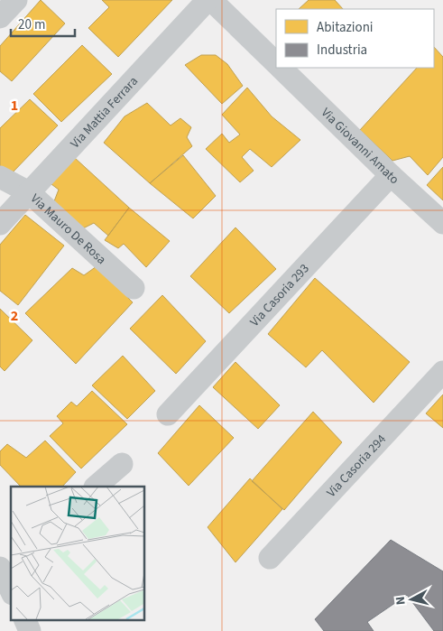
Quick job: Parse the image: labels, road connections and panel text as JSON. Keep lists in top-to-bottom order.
{
  "streets": {
    "street": [
      "Via Mattia Ferrara",
      "Via Giovanni Amato",
      "Via Mauro De Rosa",
      "Via Casoria 293",
      "Via Casoria 294"
    ]
  },
  "crossings": [
    ["Via Mattia Ferrara", "Via Mauro De Rosa"],
    ["Via Giovanni Amato", "Via Casoria 293"]
  ],
  "legend": ["Abitazioni", "Industria"],
  "scale_bar": "20 m",
  "north": "left",
  "grid": {
    "rows": ["1", "2"]
  }
}
